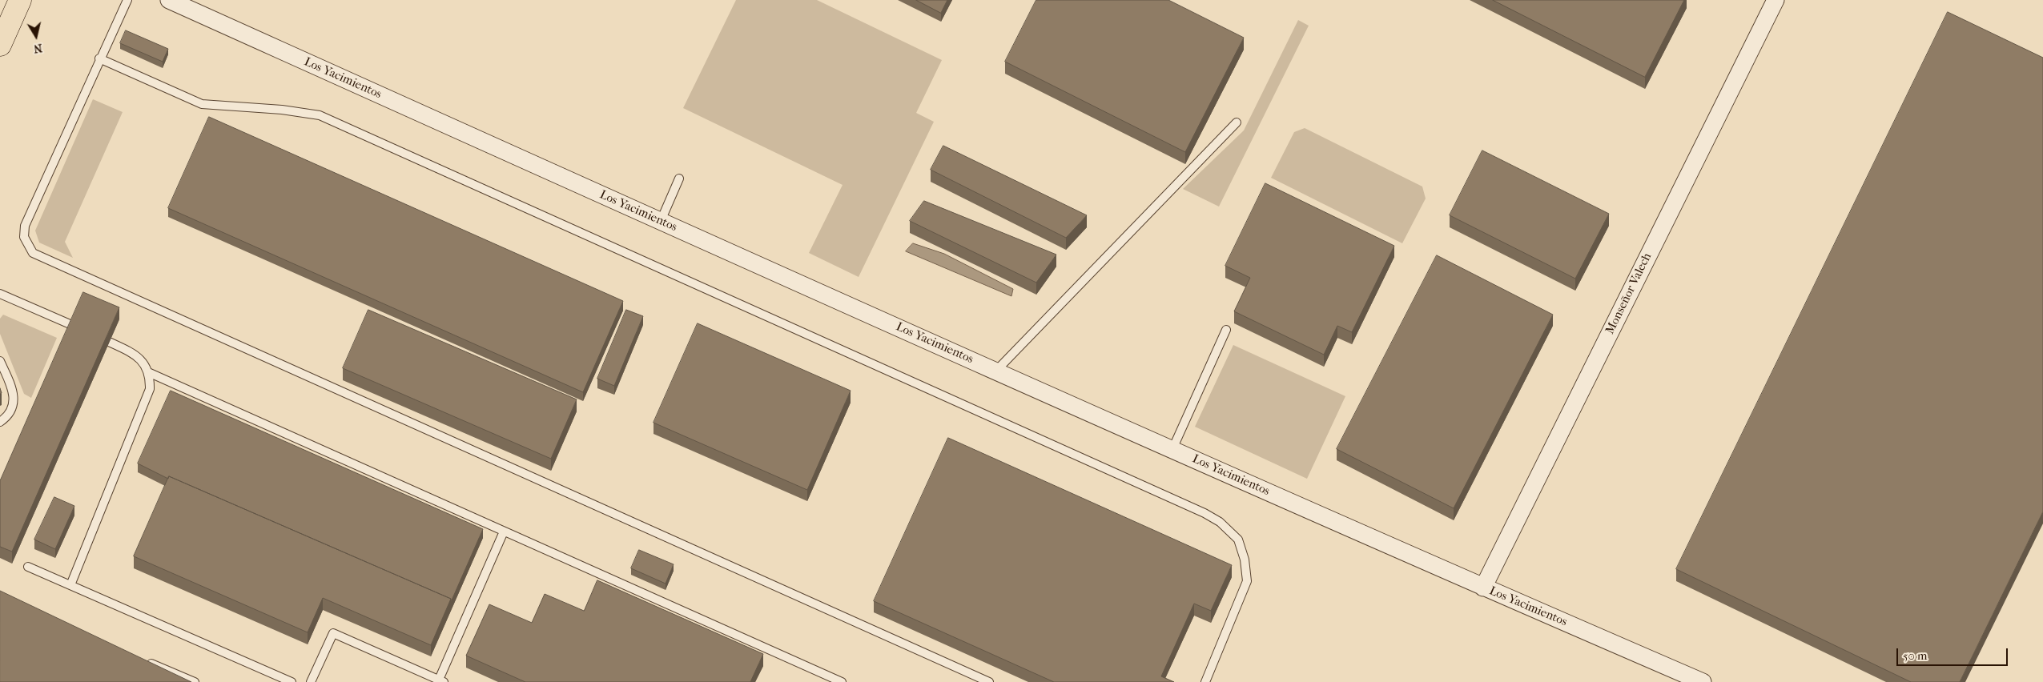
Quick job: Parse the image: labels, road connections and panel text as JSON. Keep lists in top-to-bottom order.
{
  "streets": {
    "street": ["Los Yacimientos", "Monseñor Valech"]
  },
  "crossings": [
    ["Los Yacimientos", "Monseñor Valech"]
  ],
  "scale_bar": "50 m",
  "north": "bottom"
}
